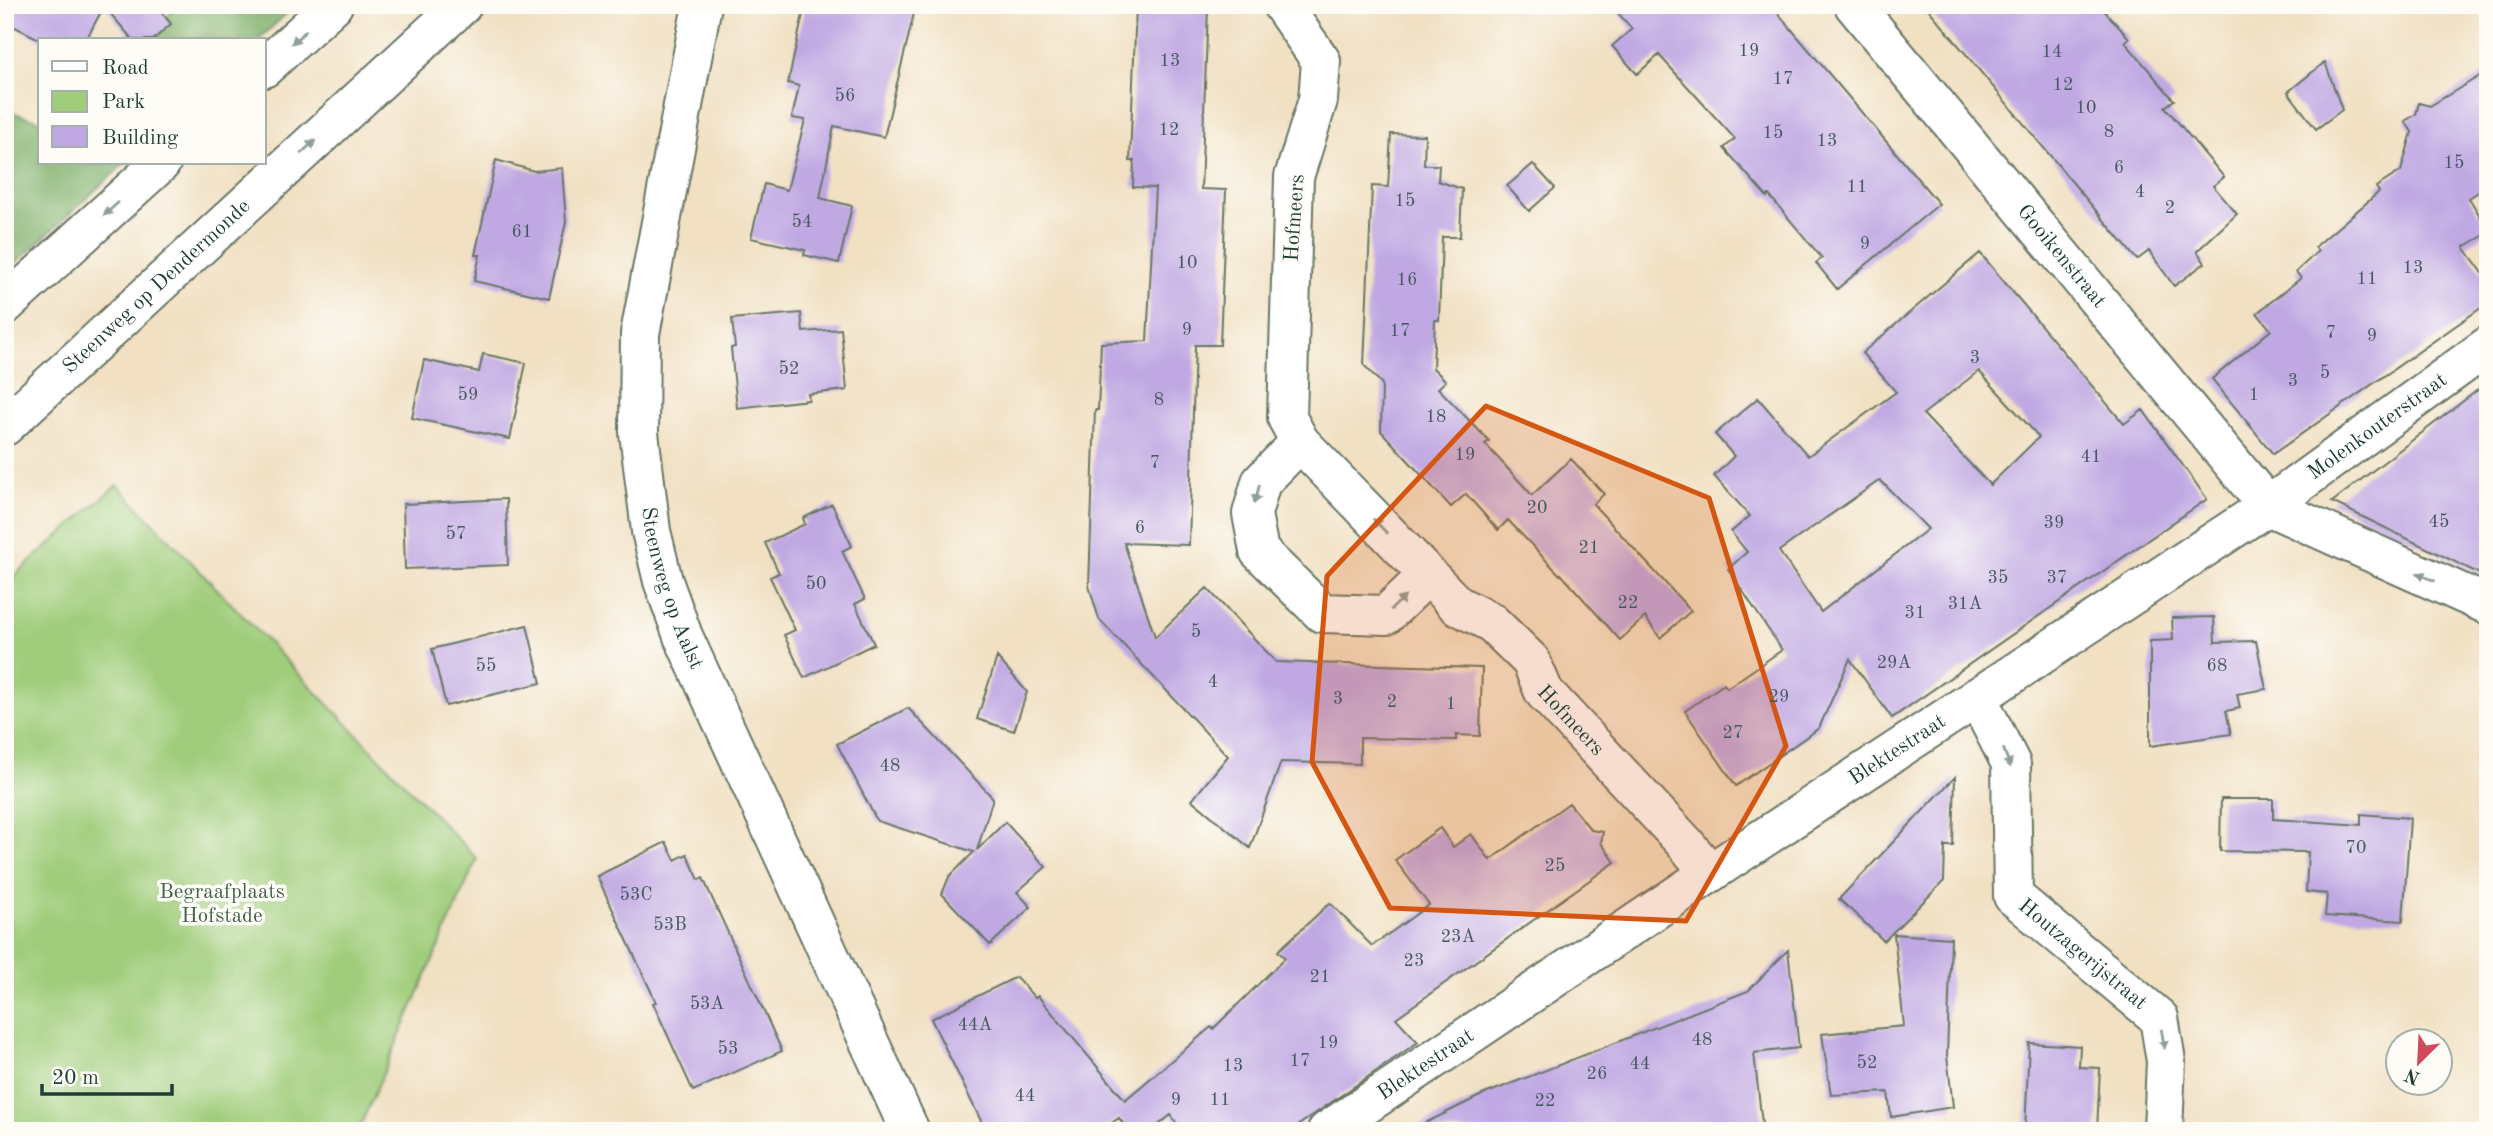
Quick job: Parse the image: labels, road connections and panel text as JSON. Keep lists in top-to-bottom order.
{
  "streets": {
    "street": [
      "Hofmeers",
      "Gooikenstraat",
      "Steenweg op Dendermonde",
      "Molenkouterstraat",
      "Steenweg op Aalst",
      "Blektestraat",
      "Houtzagerijstraat"
    ]
  },
  "crossings": [
    ["Hofmeers", "Blektestraat"],
    ["Gooikenstraat", "Molenkouterstraat"],
    ["Gooikenstraat", "Blektestraat"],
    ["Molenkouterstraat", "Blektestraat"],
    ["Blektestraat", "Houtzagerijstraat"]
  ],
  "one_way": ["Houtzagerijstraat"],
  "parks": ["Begraafplaats Hofstade"],
  "house_numbers": [
    "19",
    "14",
    "13",
    "17",
    "12",
    "56",
    "10",
    "12",
    "8",
    "15",
    "13",
    "15",
    "6",
    "11",
    "4",
    "15",
    "2",
    "54",
    "61",
    "9",
    "10",
    "13",
    "11",
    "16",
    "9",
    "17",
    "7",
    "9",
    "3",
    "52",
    "5",
    "3",
    "59",
    "1",
    "8",
    "18",
    "19",
    "41",
    "7",
    "20",
    "45",
    "39",
    "6",
    "57",
    "21",
    "35",
    "37",
    "50",
    "22",
    "31A",
    "31",
    "5",
    "29A",
    "55",
    "68",
    "4",
    "29",
    "3",
    "2",
    "1",
    "27",
    "48",
    "70",
    "25",
    "53C",
    "53B",
    "23A",
    "23",
    "21",
    "53A",
    "44A",
    "48",
    "19",
    "53",
    "17",
    "52",
    "44",
    "13",
    "26",
    "44",
    "9",
    "11",
    "22"
  ],
  "legend": ["Road", "Park", "Building"],
  "scale_bar": "20 m",
  "north": "bottom left"
}
